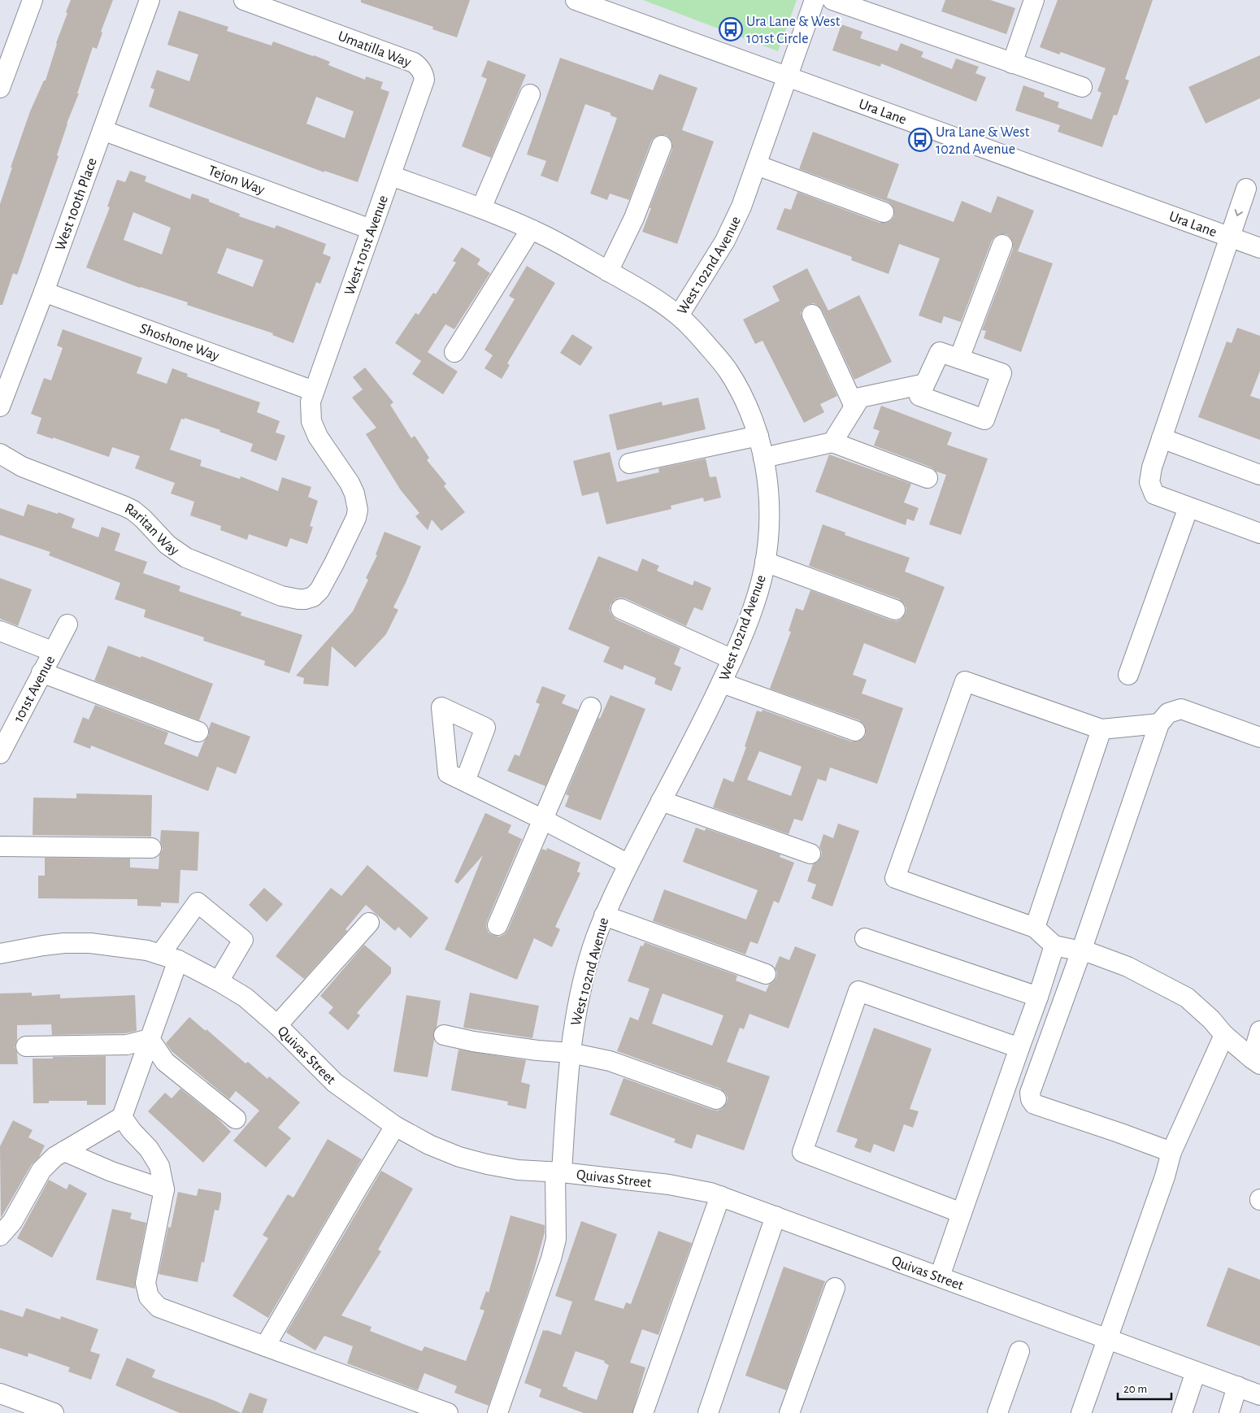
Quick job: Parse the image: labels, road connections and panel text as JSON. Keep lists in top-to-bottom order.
{
  "streets": {
    "street": [
      "Umatilla Way",
      "Ura Lane",
      "Tejon Way",
      "West 100th Place",
      "West 101st Avenue",
      "West 102nd Avenue",
      "Shoshone Way",
      "Raritan Way",
      "101st Avenue",
      "Quivas Street"
    ]
  },
  "crossings": [
    ["Umatilla Way", "West 101st Avenue"],
    ["Ura Lane", "West 102nd Avenue"],
    ["Tejon Way", "West 100th Place"],
    ["Tejon Way", "West 101st Avenue"],
    ["West 100th Place", "Shoshone Way"],
    ["West 101st Avenue", "West 102nd Avenue"],
    ["West 101st Avenue", "Shoshone Way"],
    ["West 101st Avenue", "Raritan Way"],
    ["West 102nd Avenue", "Quivas Street"]
  ],
  "places": {
    "bus stop": ["Ura Lane & West 101st Circle", "Ura Lane & West 102nd Avenue"]
  },
  "scale_bar": "20 m"
}
